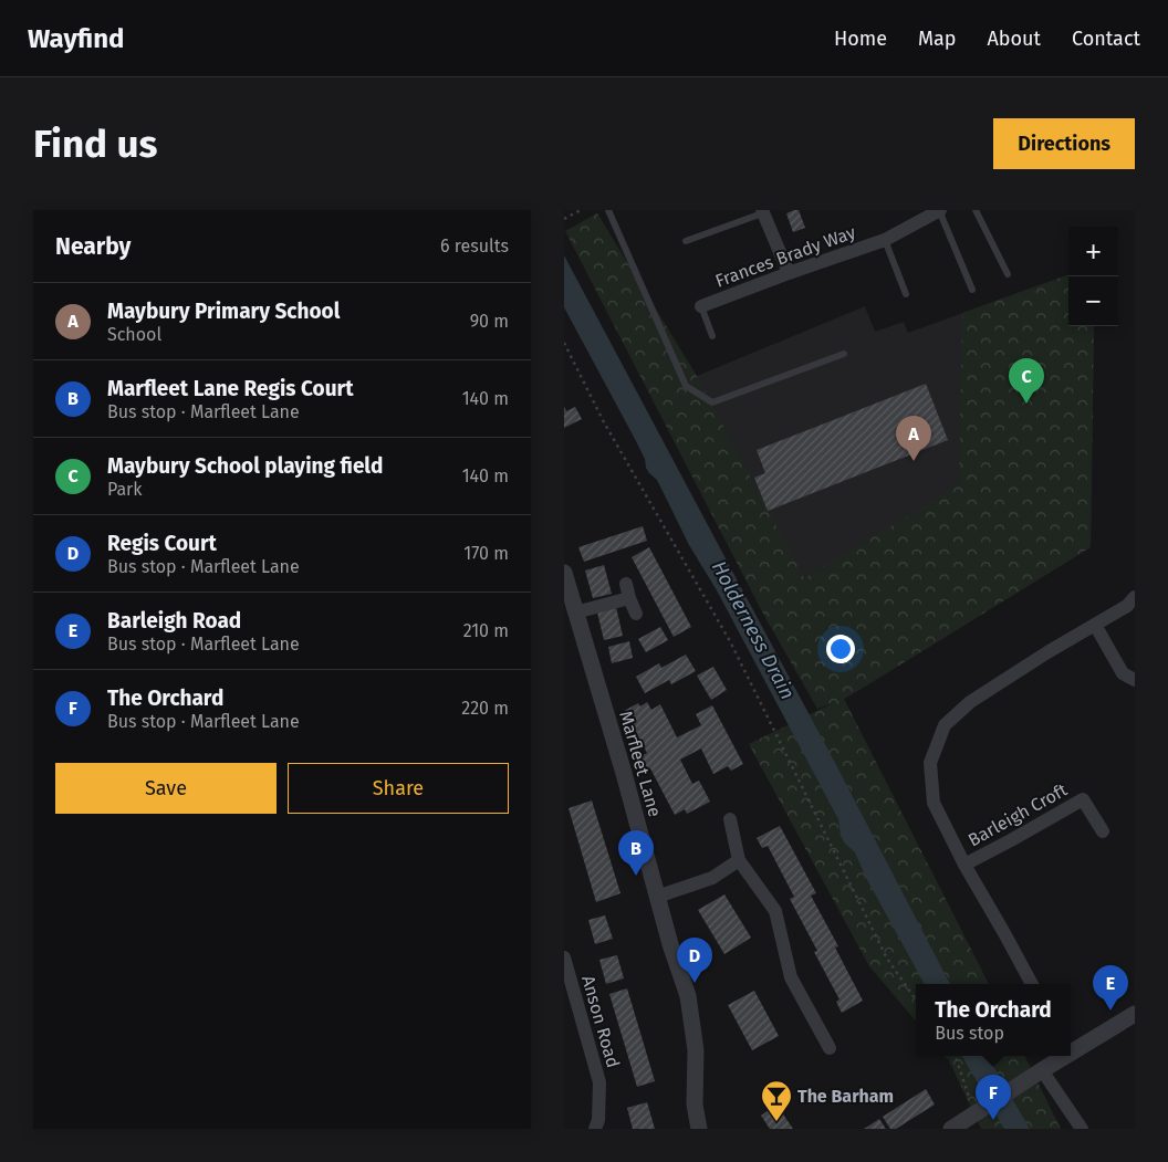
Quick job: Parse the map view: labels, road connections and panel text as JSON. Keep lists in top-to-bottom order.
{
  "streets": {
    "street": [
      "Frances Brady Way",
      "Marfleet Lane",
      "Barleigh Croft",
      "Anson Road"
    ]
  },
  "water": ["Holderness Drain"],
  "places": {
    "bar": ["The Barham"]
  },
  "page": {
    "header": "Wayfind",
    "nav": [
      "Home",
      "Map",
      "About",
      "Contact"
    ],
    "buttons": [
      "Directions",
      ["Save", "Share"]
    ],
    "title": "Find us",
    "heading": ["Nearby", "6 results"],
    "map_buttons": ["+", "−"],
    "list": [
      {
        "mark": "A",
        "name": "Maybury Primary School",
        "note": "School",
        "value": "90 m"
      },
      {
        "mark": "B",
        "name": "Marfleet Lane Regis Court",
        "note": "Bus stop · Marfleet Lane",
        "value": "140 m"
      },
      {
        "mark": "C",
        "name": "Maybury School playing field",
        "note": "Park",
        "value": "140 m"
      },
      {
        "mark": "D",
        "name": "Regis Court",
        "note": "Bus stop · Marfleet Lane",
        "value": "170 m"
      },
      {
        "mark": "E",
        "name": "Barleigh Road",
        "note": "Bus stop · Marfleet Lane",
        "value": "210 m"
      },
      {
        "mark": "F",
        "name": "The Orchard",
        "note": "Bus stop · Marfleet Lane",
        "value": "220 m"
      }
    ],
    "pins": [
      "C",
      "A",
      "B",
      "D",
      "E",
      "F"
    ],
    "popup": ["The Orchard", "Bus stop"]
  }
}
